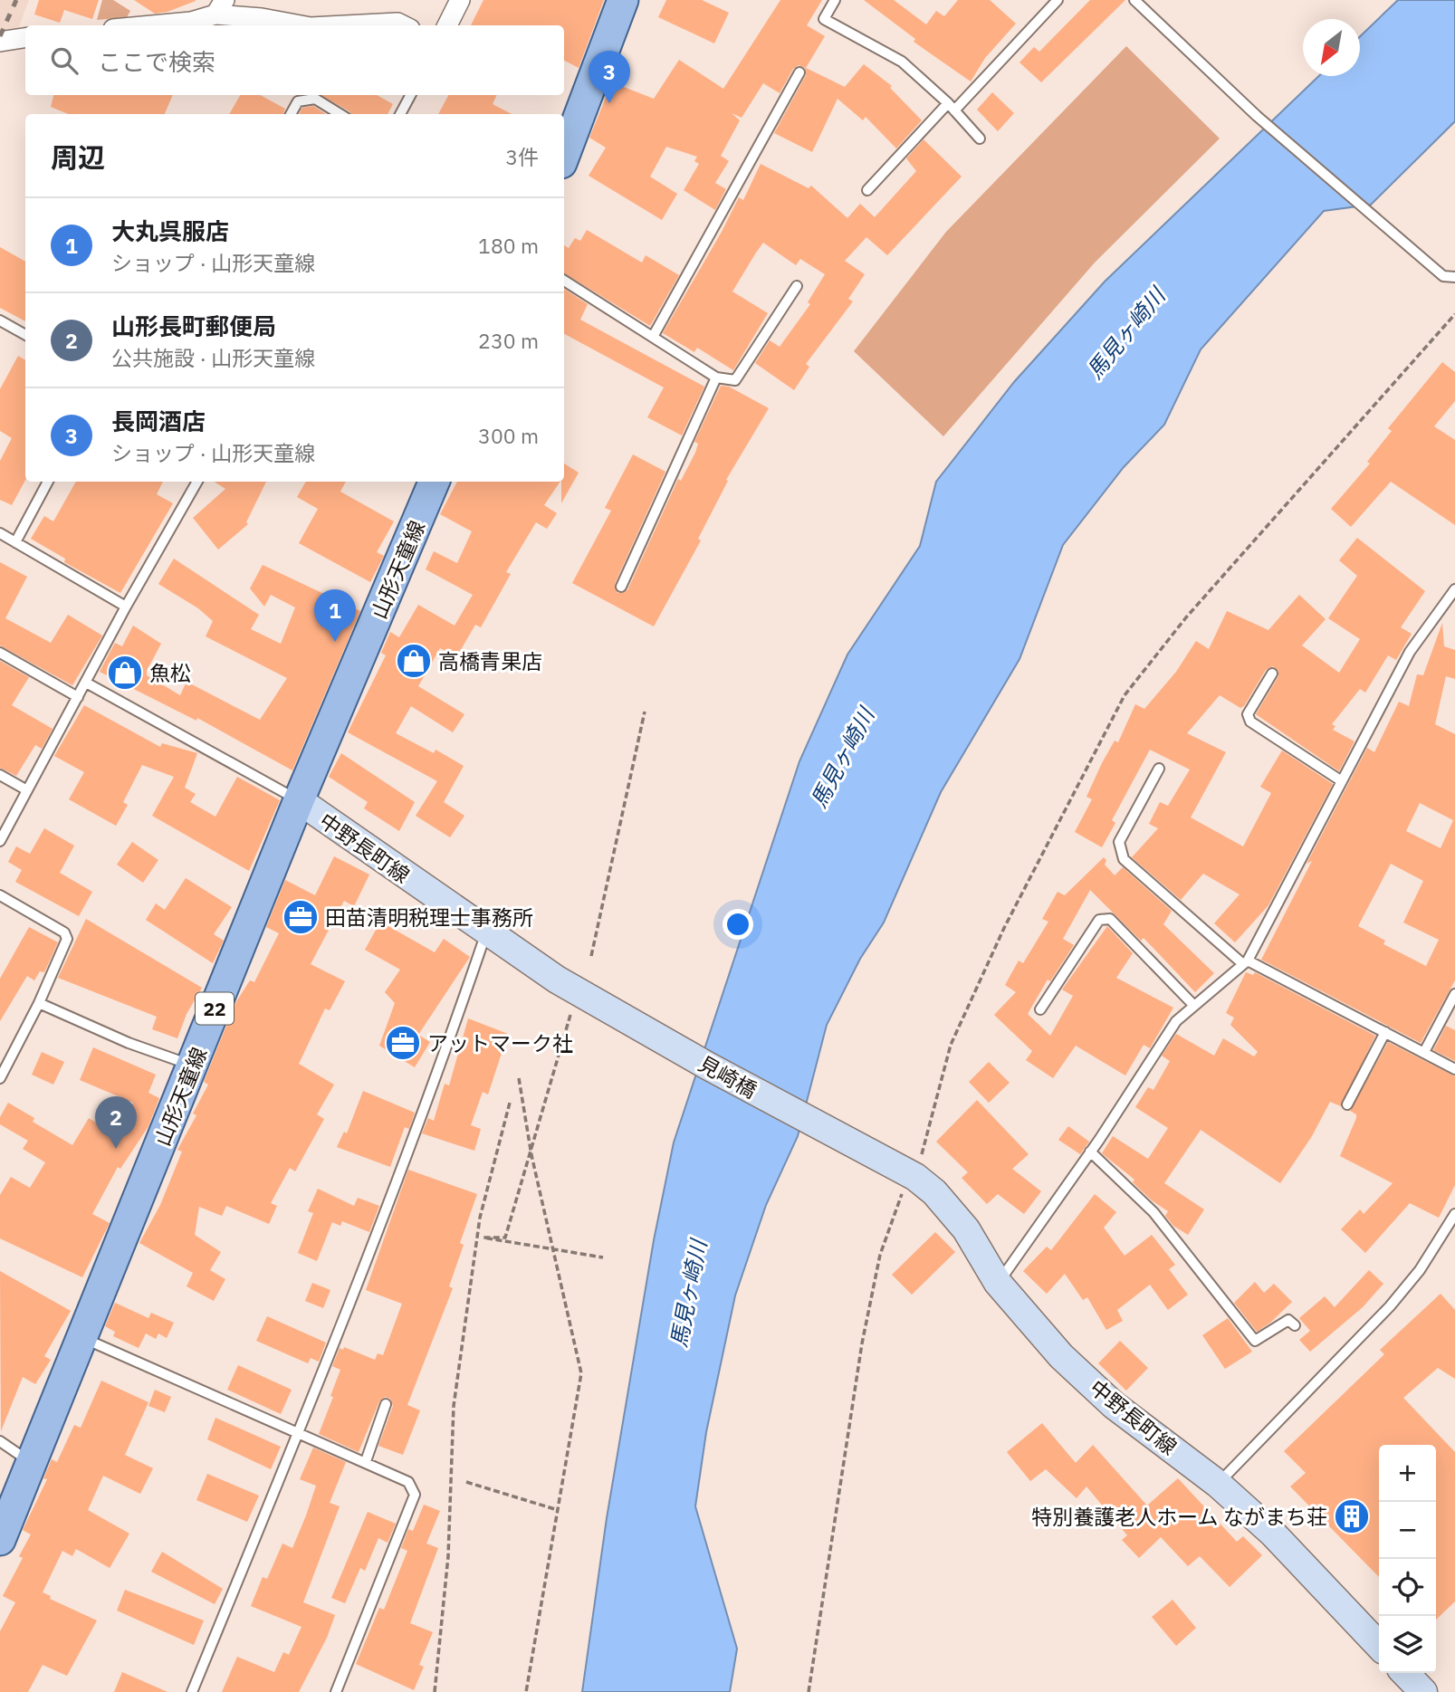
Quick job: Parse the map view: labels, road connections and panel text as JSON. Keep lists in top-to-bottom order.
{
  "streets": {
    "main road": [
      "山形天童線",
      "中野長町線",
      "22",
      "見崎橋"
    ]
  },
  "crossings": [
    ["山形天童線", "中野長町線"],
    ["中野長町線", "見崎橋"]
  ],
  "water": ["馬見ヶ崎川"],
  "places": {
    "shop": ["高橋青果店", "魚松"],
    "office": ["田苗清明税理士事務所", "アットマーク社"],
    "building": ["特別養護老人ホーム ながまち荘"]
  },
  "north": "bottom left",
  "page": {
    "search": "ここで検索",
    "pins": ["3", "1", "2"],
    "heading": ["周辺", "3件"],
    "list": [
      {
        "mark": "1",
        "name": "大丸呉服店",
        "note": "ショップ · 山形天童線",
        "value": "180 m"
      },
      {
        "mark": "2",
        "name": "山形長町郵便局",
        "note": "公共施設 · 山形天童線",
        "value": "230 m"
      },
      {
        "mark": "3",
        "name": "長岡酒店",
        "note": "ショップ · 山形天童線",
        "value": "300 m"
      }
    ],
    "map_buttons": ["+", "−"]
  }
}
